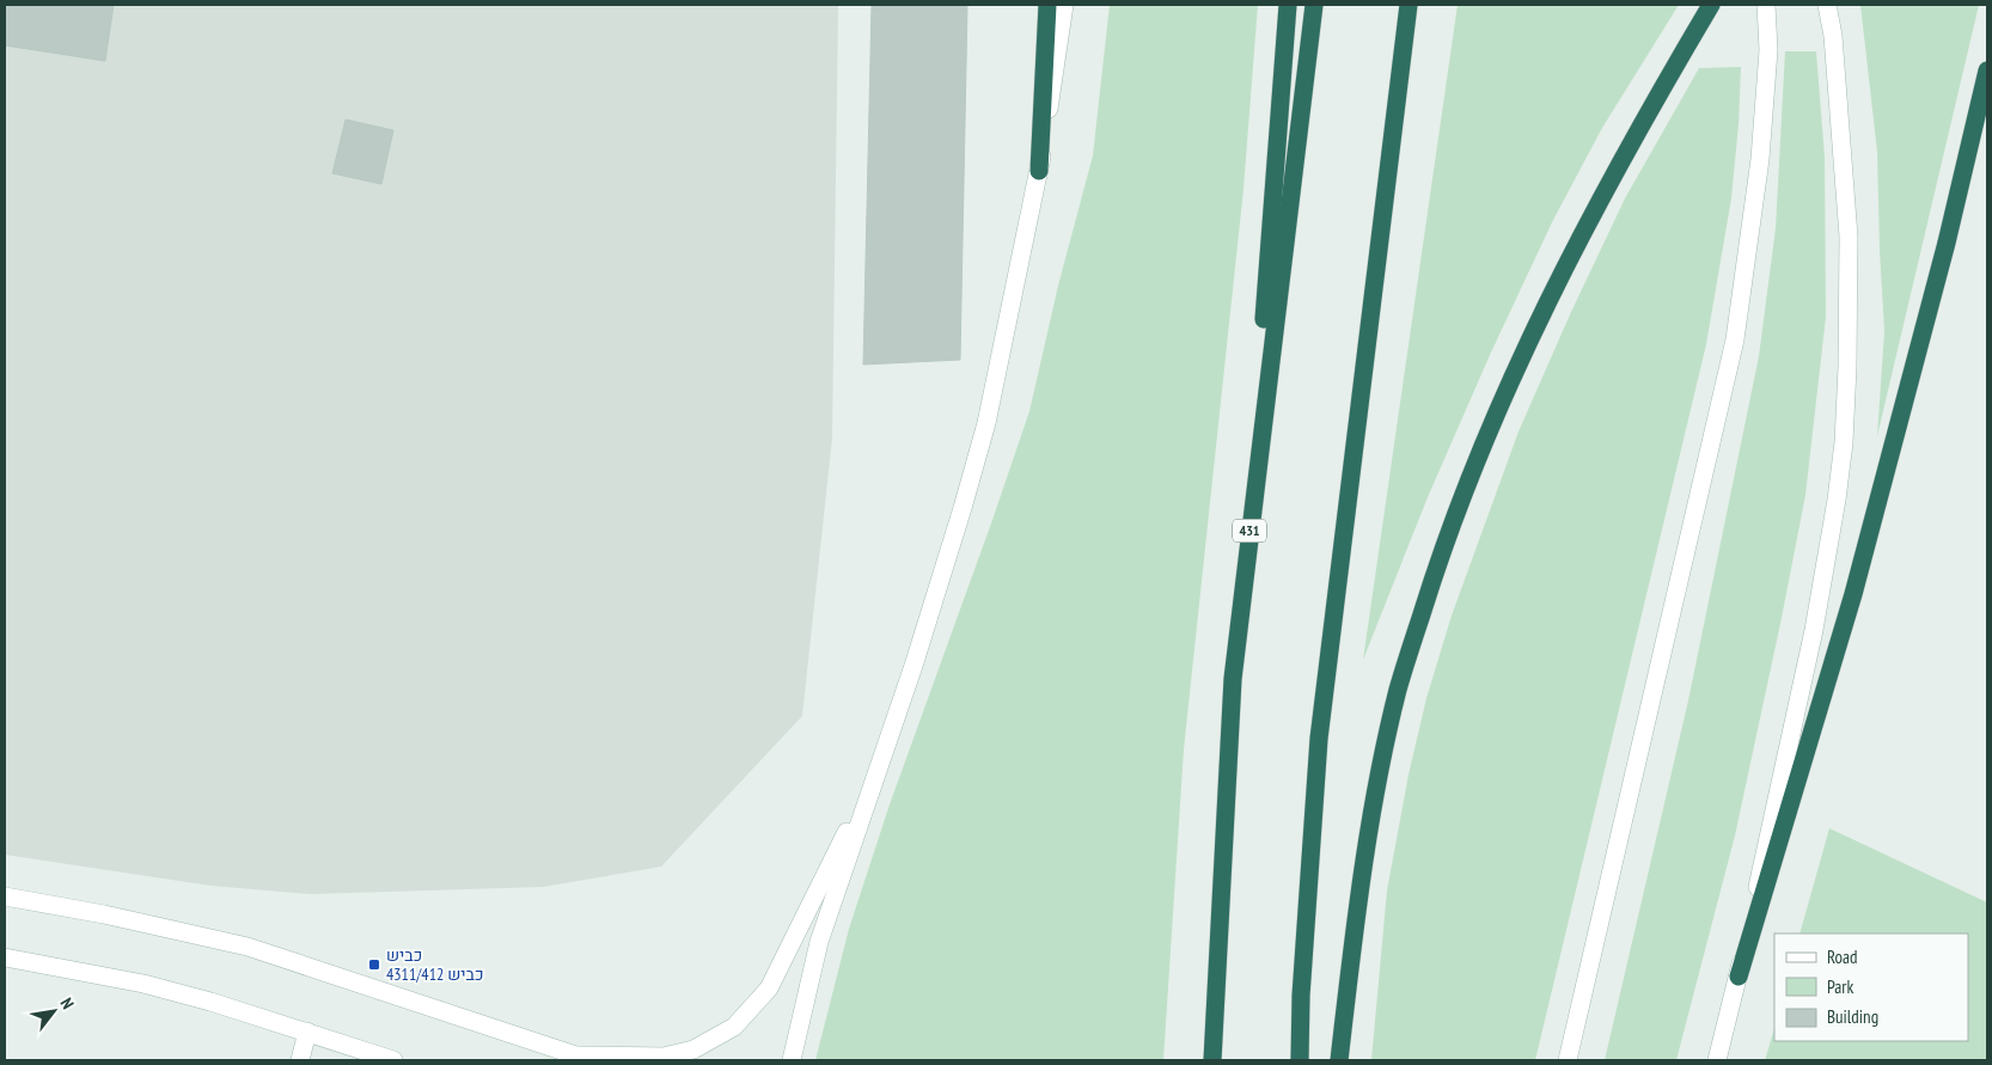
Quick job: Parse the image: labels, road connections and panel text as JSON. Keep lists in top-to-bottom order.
{
  "streets": {
    "highway": ["431"]
  },
  "places": {
    "transit": ["כביש 4311/כביש 412"]
  },
  "legend": ["Road", "Park", "Building"],
  "north": "top right"
}
